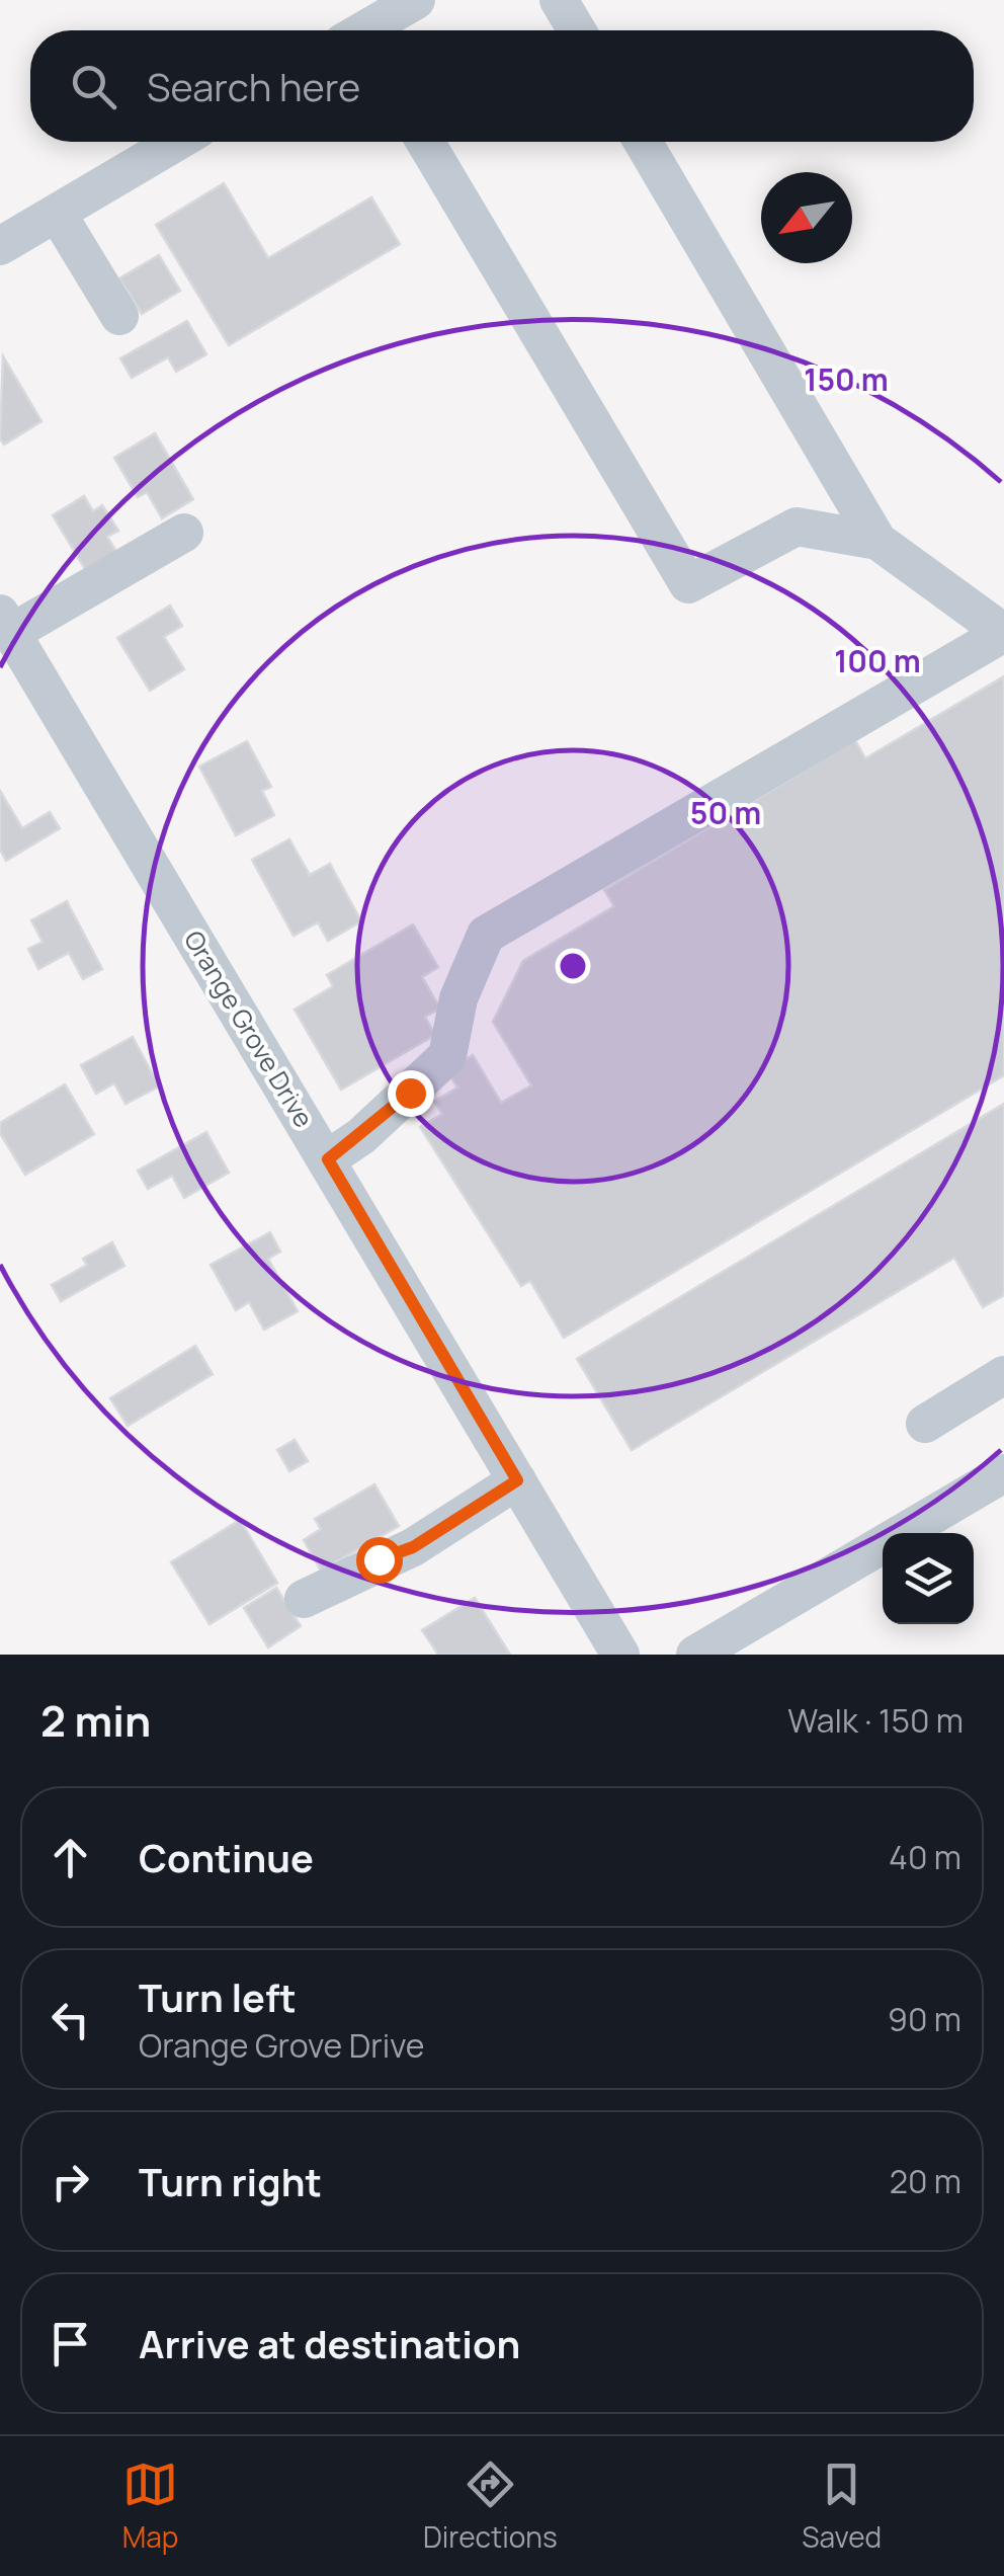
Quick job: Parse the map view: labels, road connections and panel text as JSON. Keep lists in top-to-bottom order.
{
  "streets": {
    "street": ["Orange Grove Drive"]
  },
  "north": "bottom left",
  "page": {
    "search": "Search here",
    "heading": ["2 min", "Walk · 150 m"],
    "list": [
      ["Continue", "40 m"],
      ["Turn left", "Orange Grove Drive", "90 m"],
      ["Turn right", "20 m"],
      "Arrive at destination"
    ],
    "nav": ["Map", "Directions", "Saved"]
  },
  "rings": ["150 m", "100 m", "50 m"]
}
